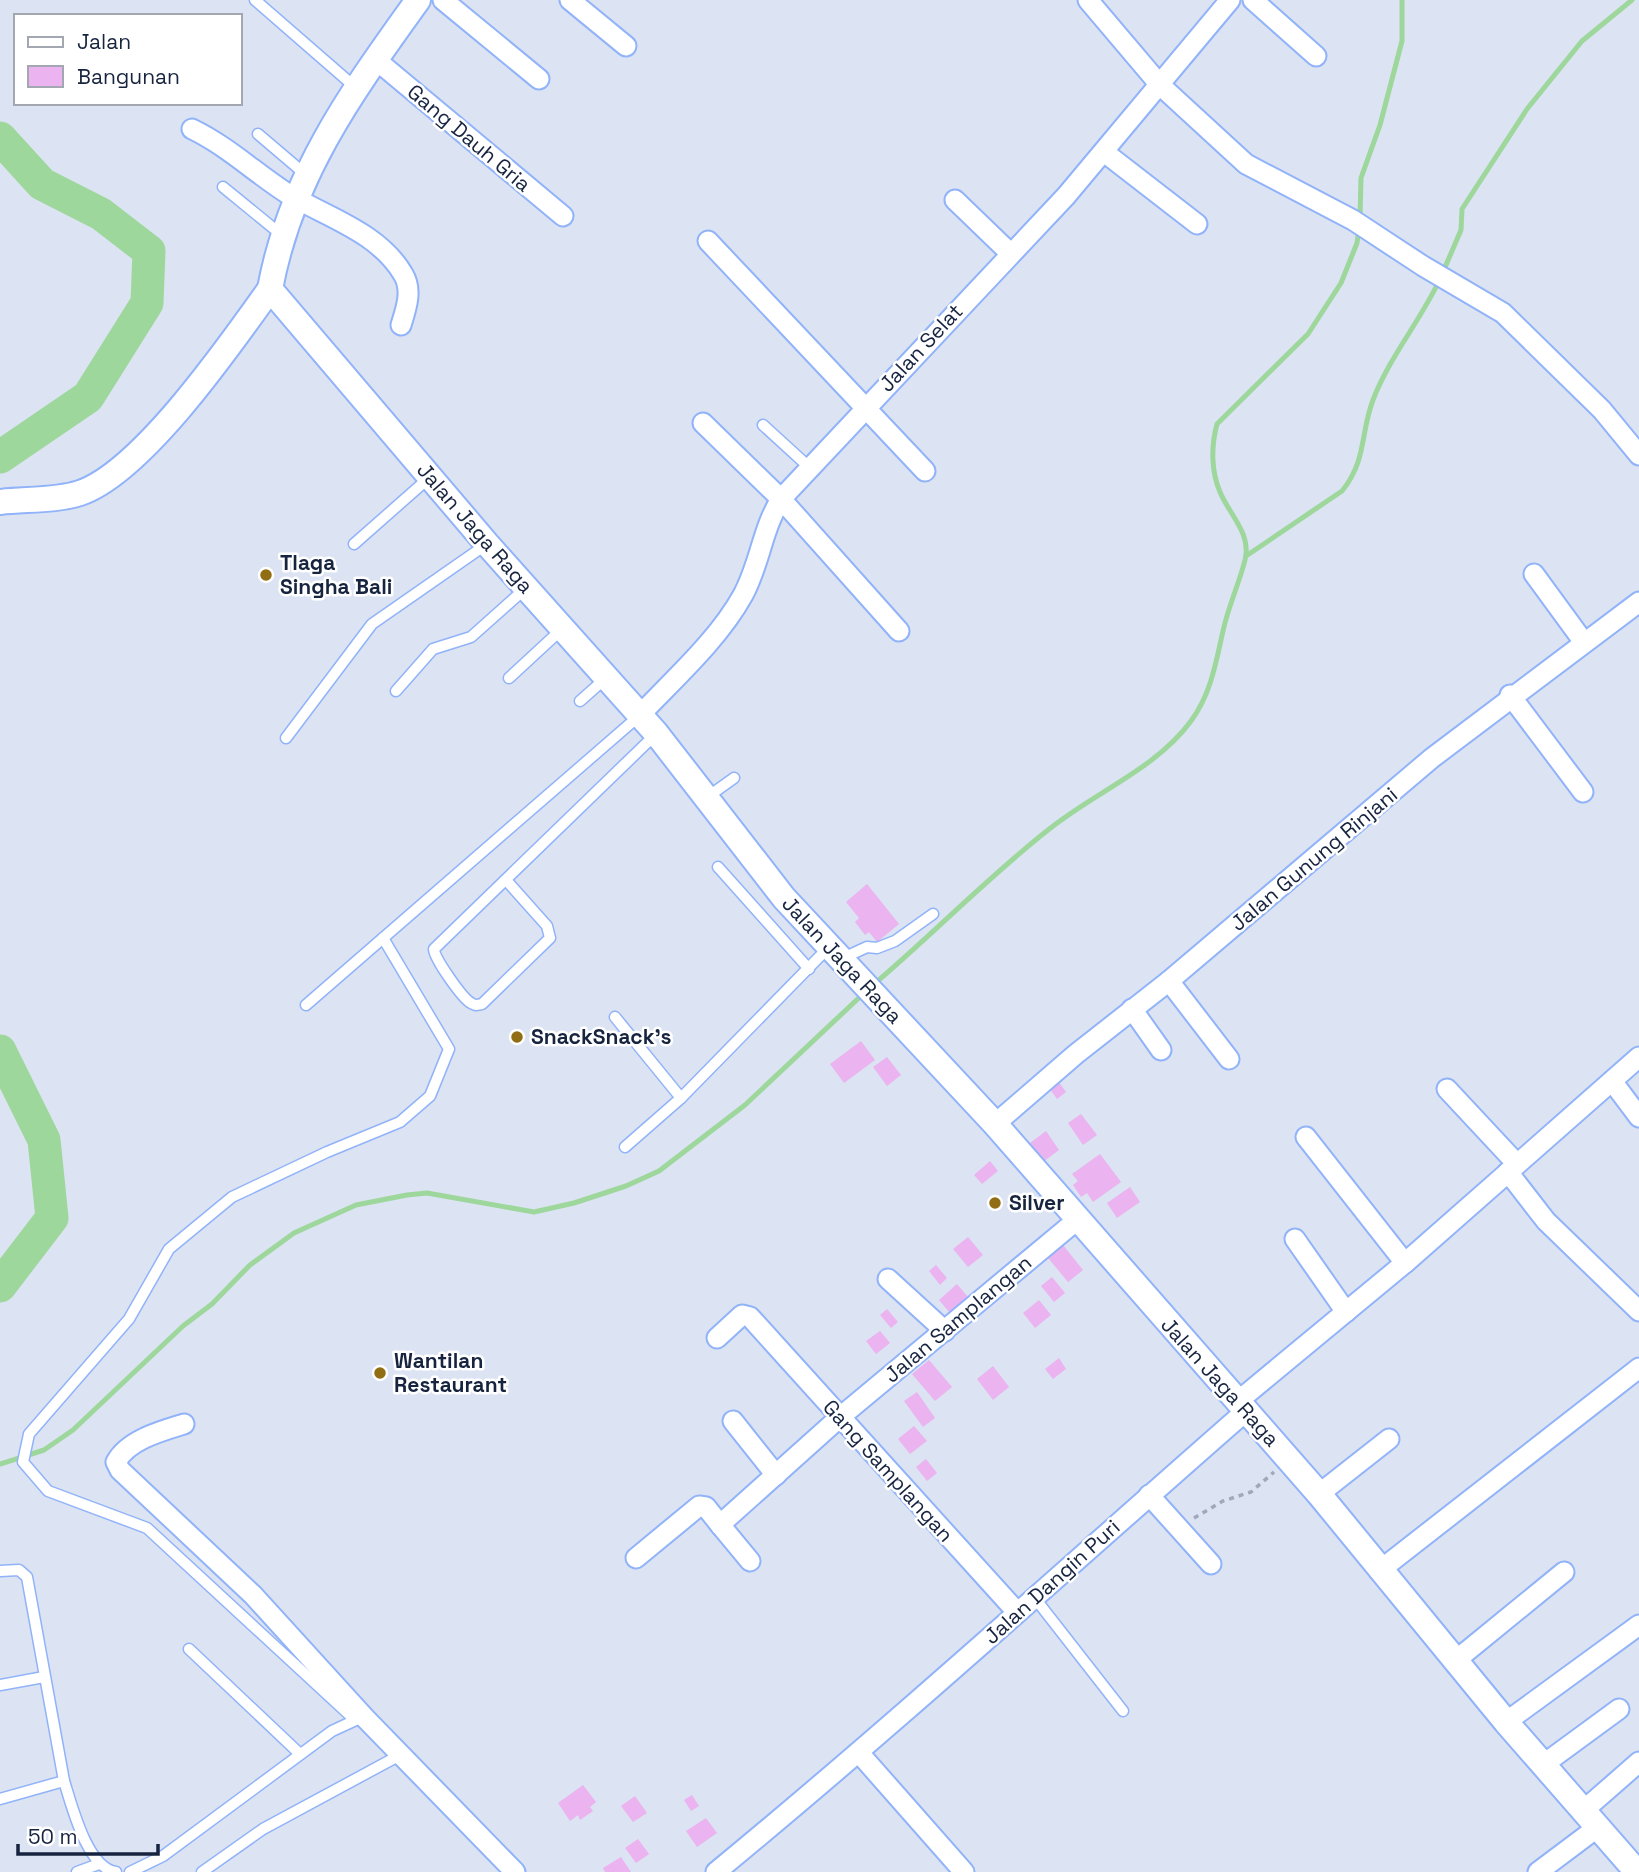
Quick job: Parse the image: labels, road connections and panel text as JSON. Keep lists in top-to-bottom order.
{
  "streets": {
    "street": [
      "Gang Dauh Gria",
      "Jalan Selat",
      "Jalan Jaga Raga",
      "Jalan Gunung Rinjani",
      "Jalan Samplangan",
      "Gang Samplangan",
      "Jalan Dangin Puri"
    ]
  },
  "crossings": [
    ["Jalan Selat", "Jalan Jaga Raga"],
    ["Jalan Jaga Raga", "Jalan Gunung Rinjani"],
    ["Jalan Jaga Raga", "Jalan Samplangan"],
    ["Jalan Jaga Raga", "Jalan Dangin Puri"],
    ["Jalan Samplangan", "Gang Samplangan"],
    ["Gang Samplangan", "Jalan Dangin Puri"]
  ],
  "places": [
    "Tlaga Singha Bali",
    "SnackSnack's",
    "Silver",
    "Wantilan Restaurant"
  ],
  "legend": ["Jalan", "Bangunan"],
  "scale_bar": "50 m"
}
